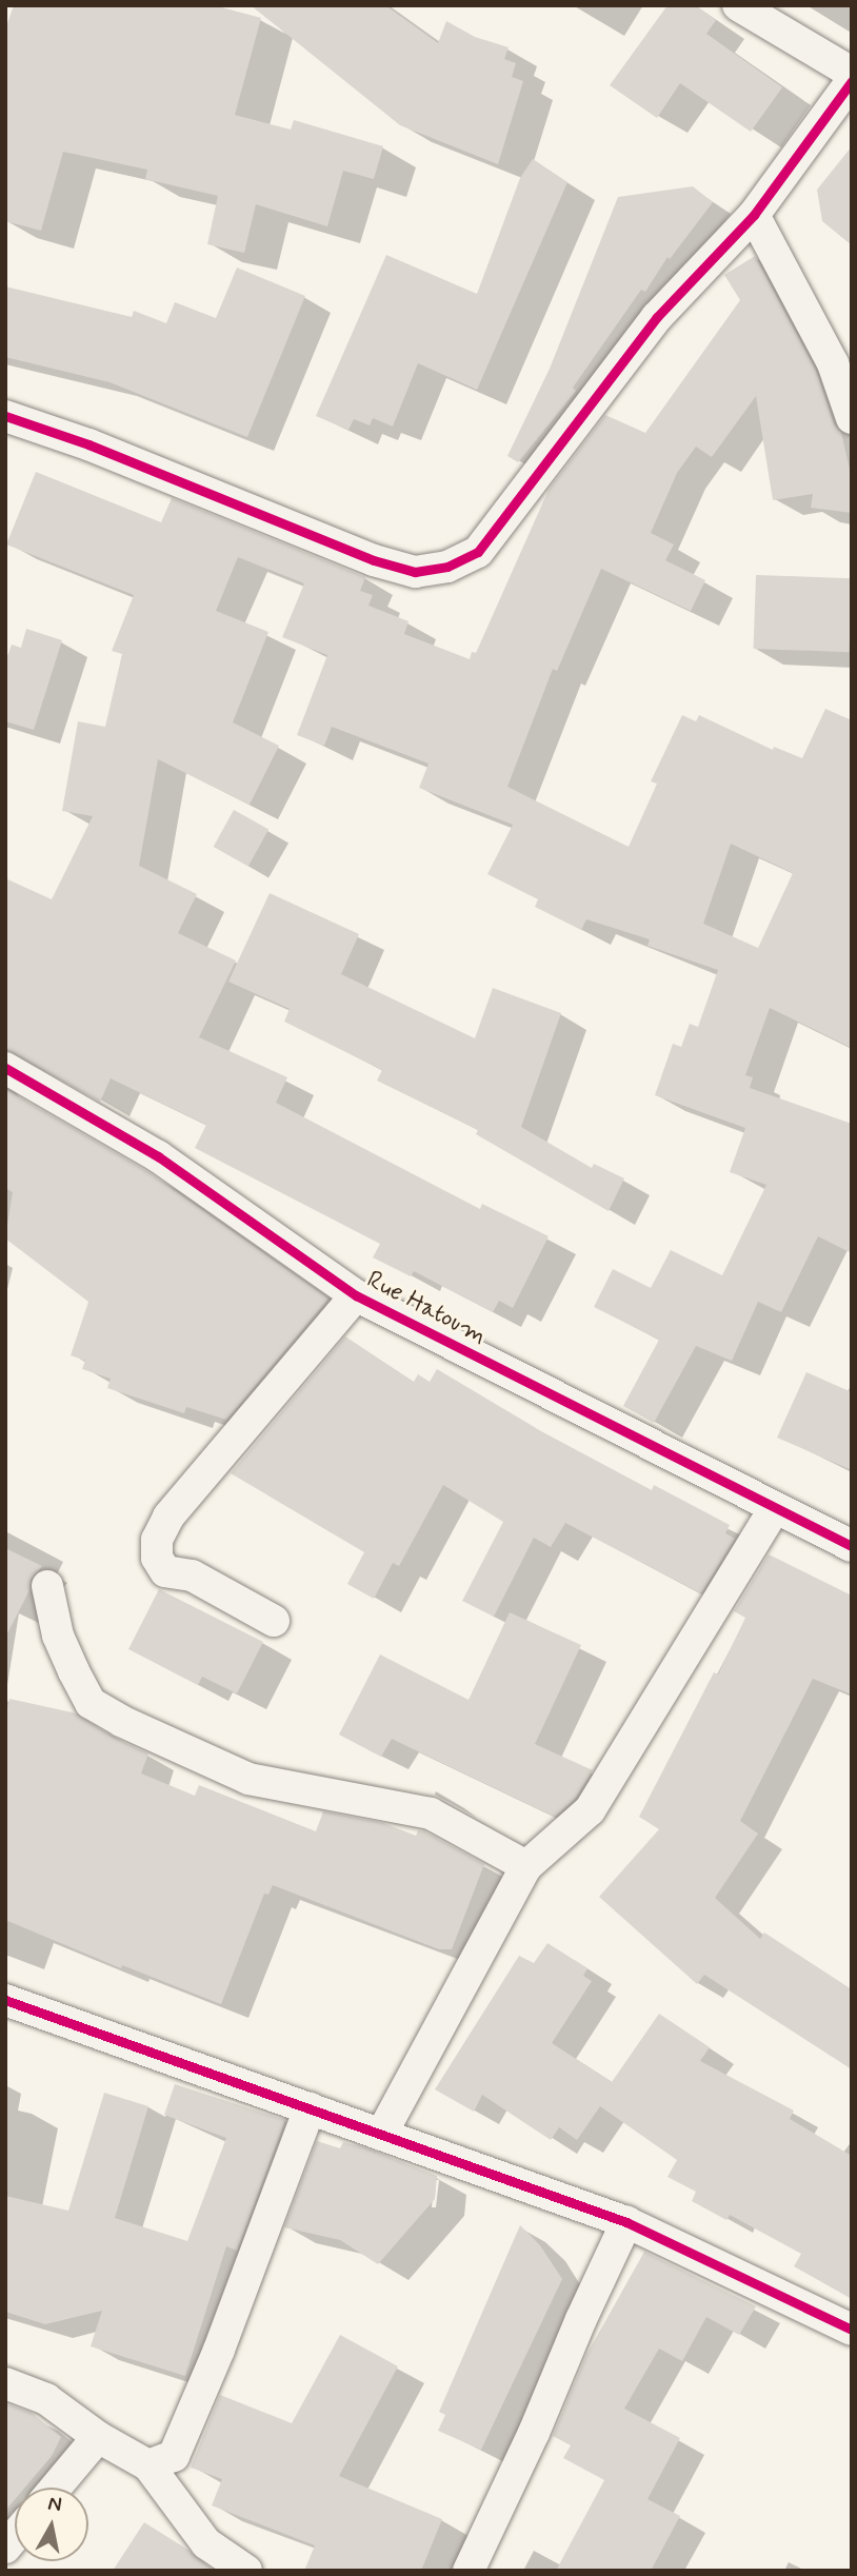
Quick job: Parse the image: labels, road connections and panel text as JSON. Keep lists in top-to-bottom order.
{
  "streets": {
    "street": ["Rue Hatoum"]
  },
  "north": "top"
}
